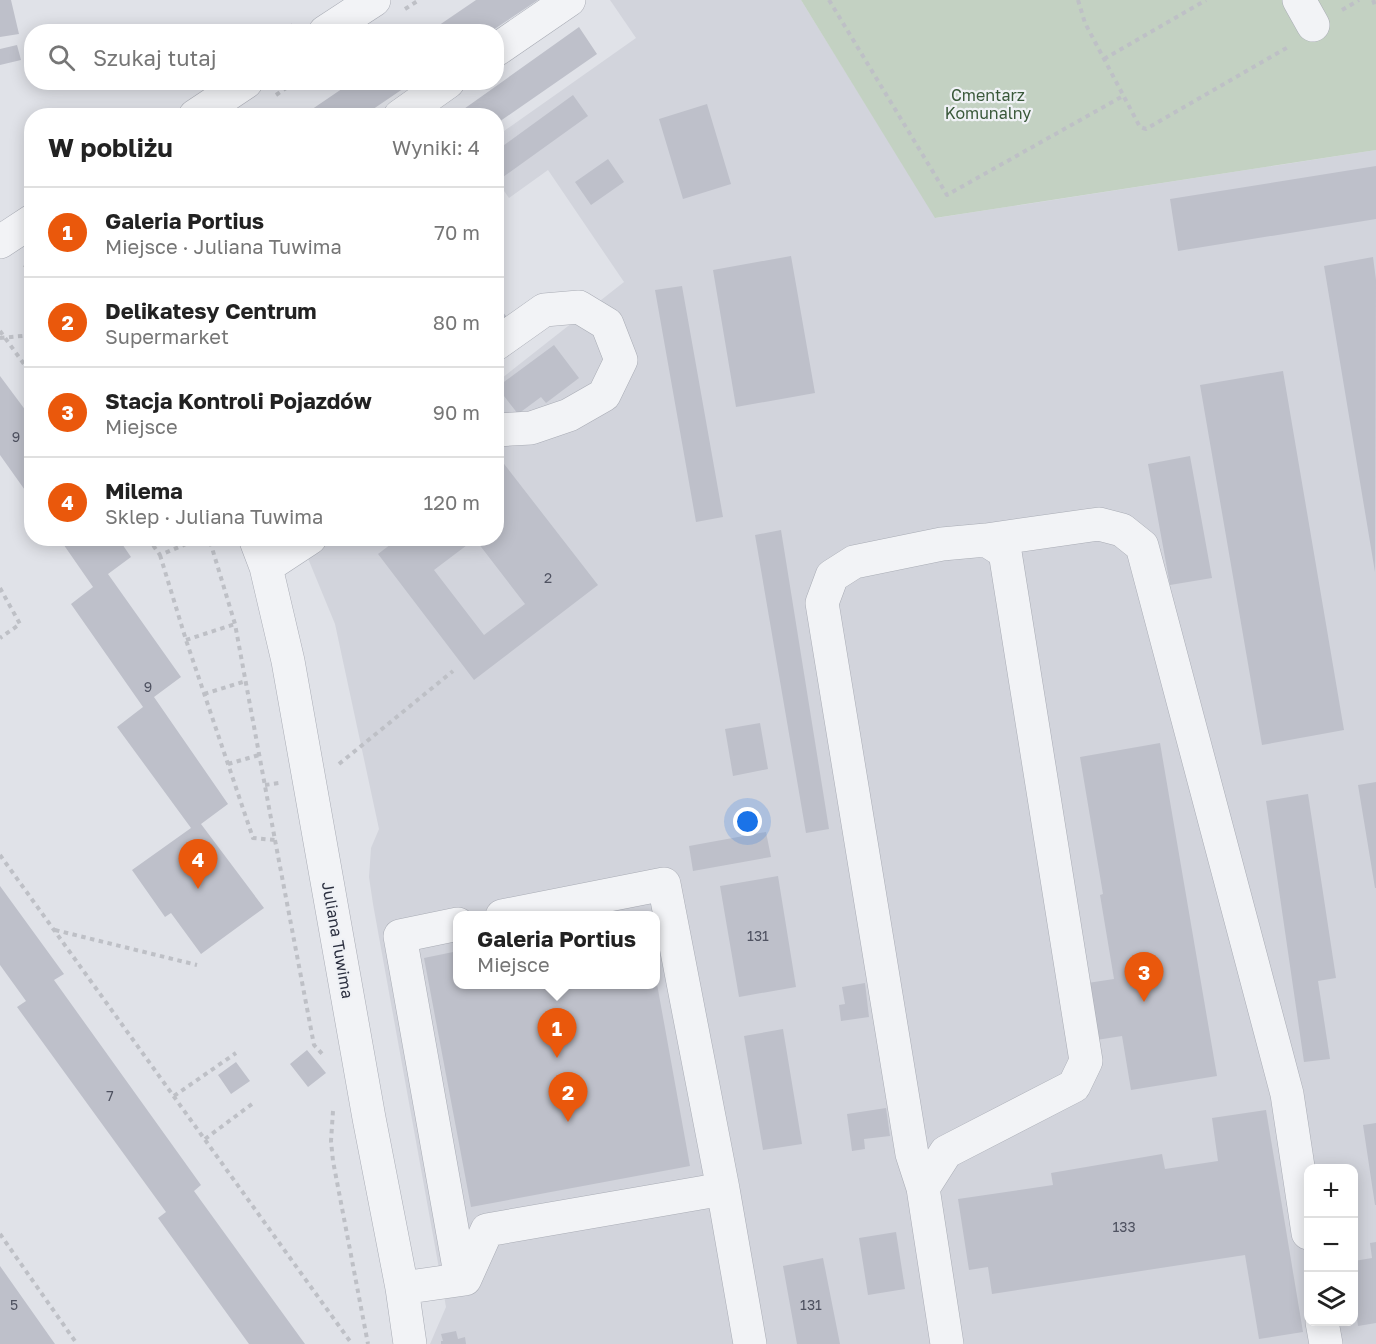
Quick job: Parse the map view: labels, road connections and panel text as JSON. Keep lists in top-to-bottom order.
{
  "streets": {
    "street": ["Juliana Tuwima"]
  },
  "parks": ["Cmentarz Komunalny"],
  "house_numbers": [
    "9",
    "2",
    "9",
    "131",
    "7",
    "133",
    "5",
    "131"
  ],
  "page": {
    "search": "Szukaj tutaj",
    "heading": ["W pobliżu", "Wyniki: 4"],
    "list": [
      {
        "mark": "1",
        "name": "Galeria Portius",
        "note": "Miejsce · Juliana Tuwima",
        "value": "70 m"
      },
      {
        "mark": "2",
        "name": "Delikatesy Centrum",
        "note": "Supermarket",
        "value": "80 m"
      },
      {
        "mark": "3",
        "name": "Stacja Kontroli Pojazdów",
        "note": "Miejsce",
        "value": "90 m"
      },
      {
        "mark": "4",
        "name": "Milema",
        "note": "Sklep · Juliana Tuwima",
        "value": "120 m"
      }
    ],
    "pins": [
      "4",
      "3",
      "1",
      "2"
    ],
    "popup": ["Galeria Portius", "Miejsce"],
    "map_buttons": ["+", "−"]
  }
}
